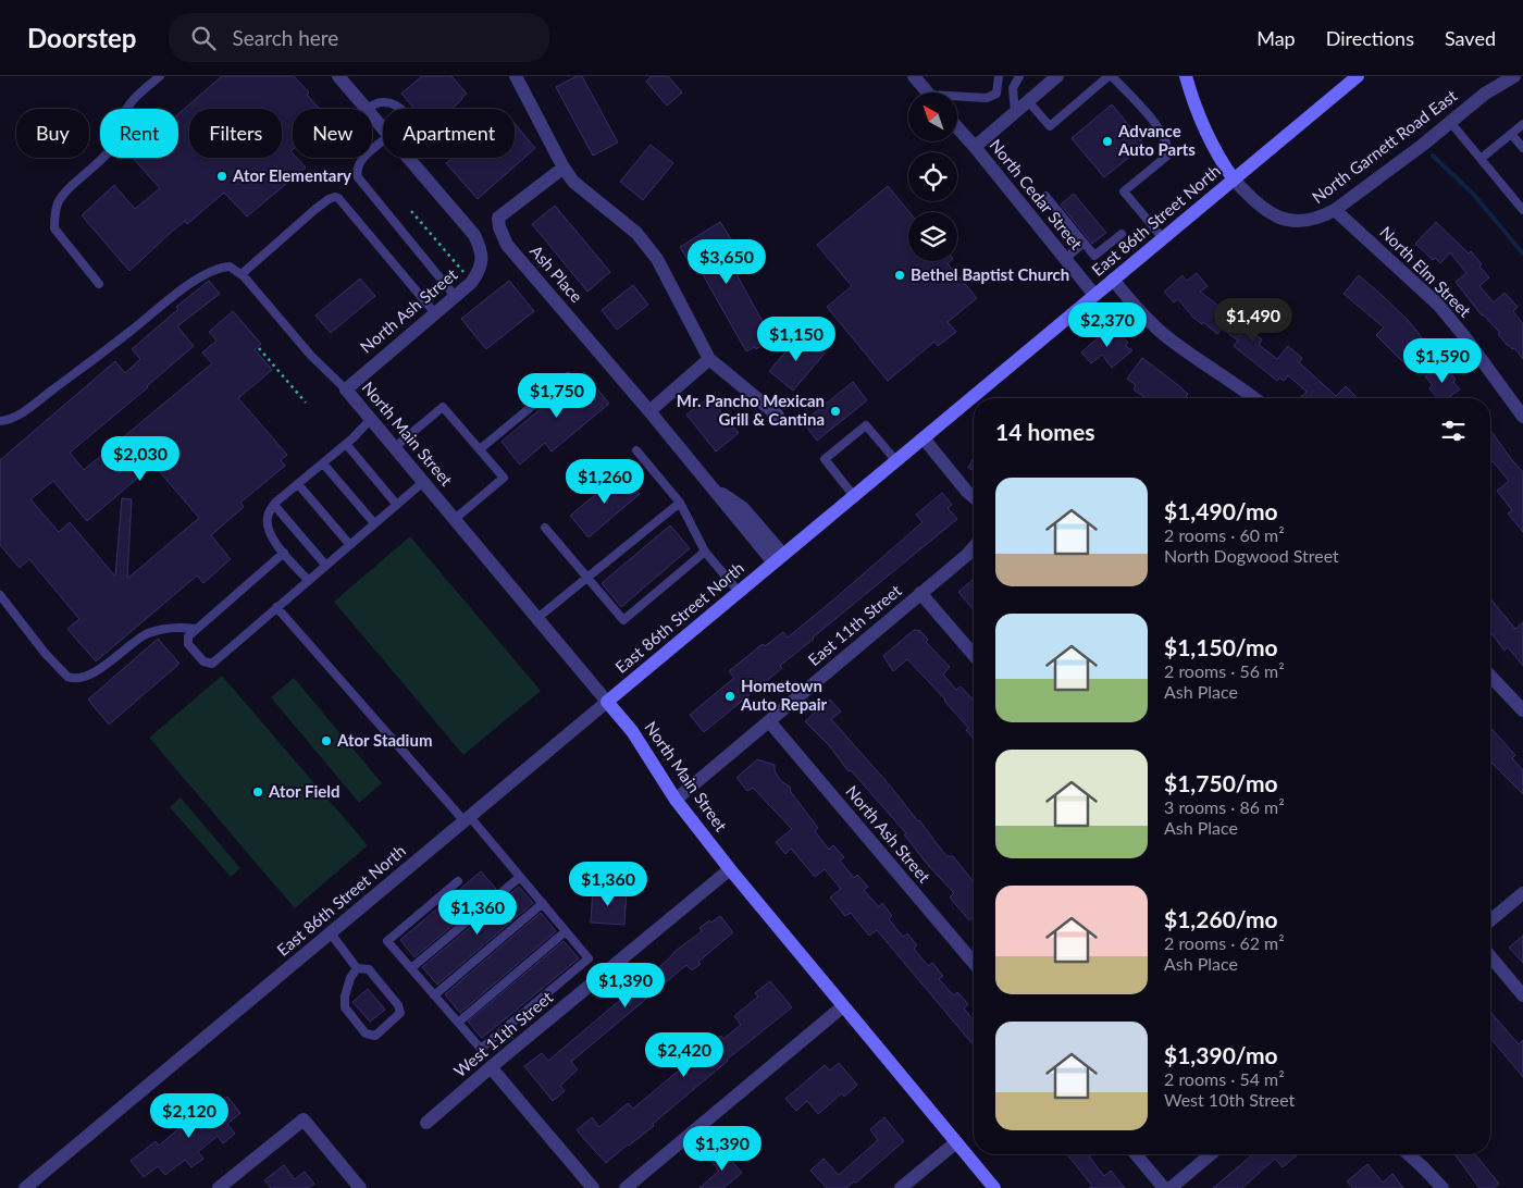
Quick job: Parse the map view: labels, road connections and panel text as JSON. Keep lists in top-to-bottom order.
{
  "streets": {
    "main road": ["North Garnett Road East", "East 86th Street North", "North Main Street"],
    "street": [
      "North Cedar Street",
      "North Elm Street",
      "Ash Place",
      "North Ash Street",
      "East 11th Street",
      "West 11th Street"
    ]
  },
  "crossings": [
    ["North Garnett Road East", "East 86th Street North"],
    ["North Garnett Road East", "North Elm Street"],
    ["North Cedar Street", "East 86th Street North"],
    ["East 86th Street North", "Ash Place"],
    ["East 86th Street North", "North Main Street"],
    ["North Ash Street", "North Main Street"],
    ["North Ash Street", "East 11th Street"],
    ["North Main Street", "East 11th Street"],
    ["North Main Street", "West 11th Street"]
  ],
  "places": [
    "Advance Auto Parts",
    "Ator Elementary",
    "Bethel Baptist Church",
    "Mr. Pancho Mexican Grill & Cantina",
    "Hometown Auto Repair",
    "Ator Stadium",
    "Ator Field"
  ],
  "north": "top left",
  "page": {
    "header": "Doorstep",
    "search": "Search here",
    "nav": ["Map", "Directions", "Saved"],
    "chip": [
      "Buy",
      "Rent",
      "Filters",
      "New",
      "Apartment"
    ],
    "price": [
      "$3,650",
      "$1,490",
      "$2,370",
      "$1,150",
      "$1,590",
      "$1,750",
      "$2,030",
      "$1,260",
      "$1,360",
      "$1,360",
      "$1,390",
      "$2,420",
      "$2,120",
      "$1,390"
    ],
    "heading": "14 homes",
    "list": [
      {
        "name": "$1,490/mo",
        "note": "2 rooms · 60 m² · North Dogwood Street"
      },
      {
        "name": "$1,150/mo",
        "note": "2 rooms · 56 m² · Ash Place"
      },
      {
        "name": "$1,750/mo",
        "note": "3 rooms · 86 m² · Ash Place"
      },
      {
        "name": "$1,260/mo",
        "note": "2 rooms · 62 m² · Ash Place"
      },
      {
        "name": "$1,390/mo",
        "note": "2 rooms · 54 m² · West 10th Street"
      }
    ]
  }
}
